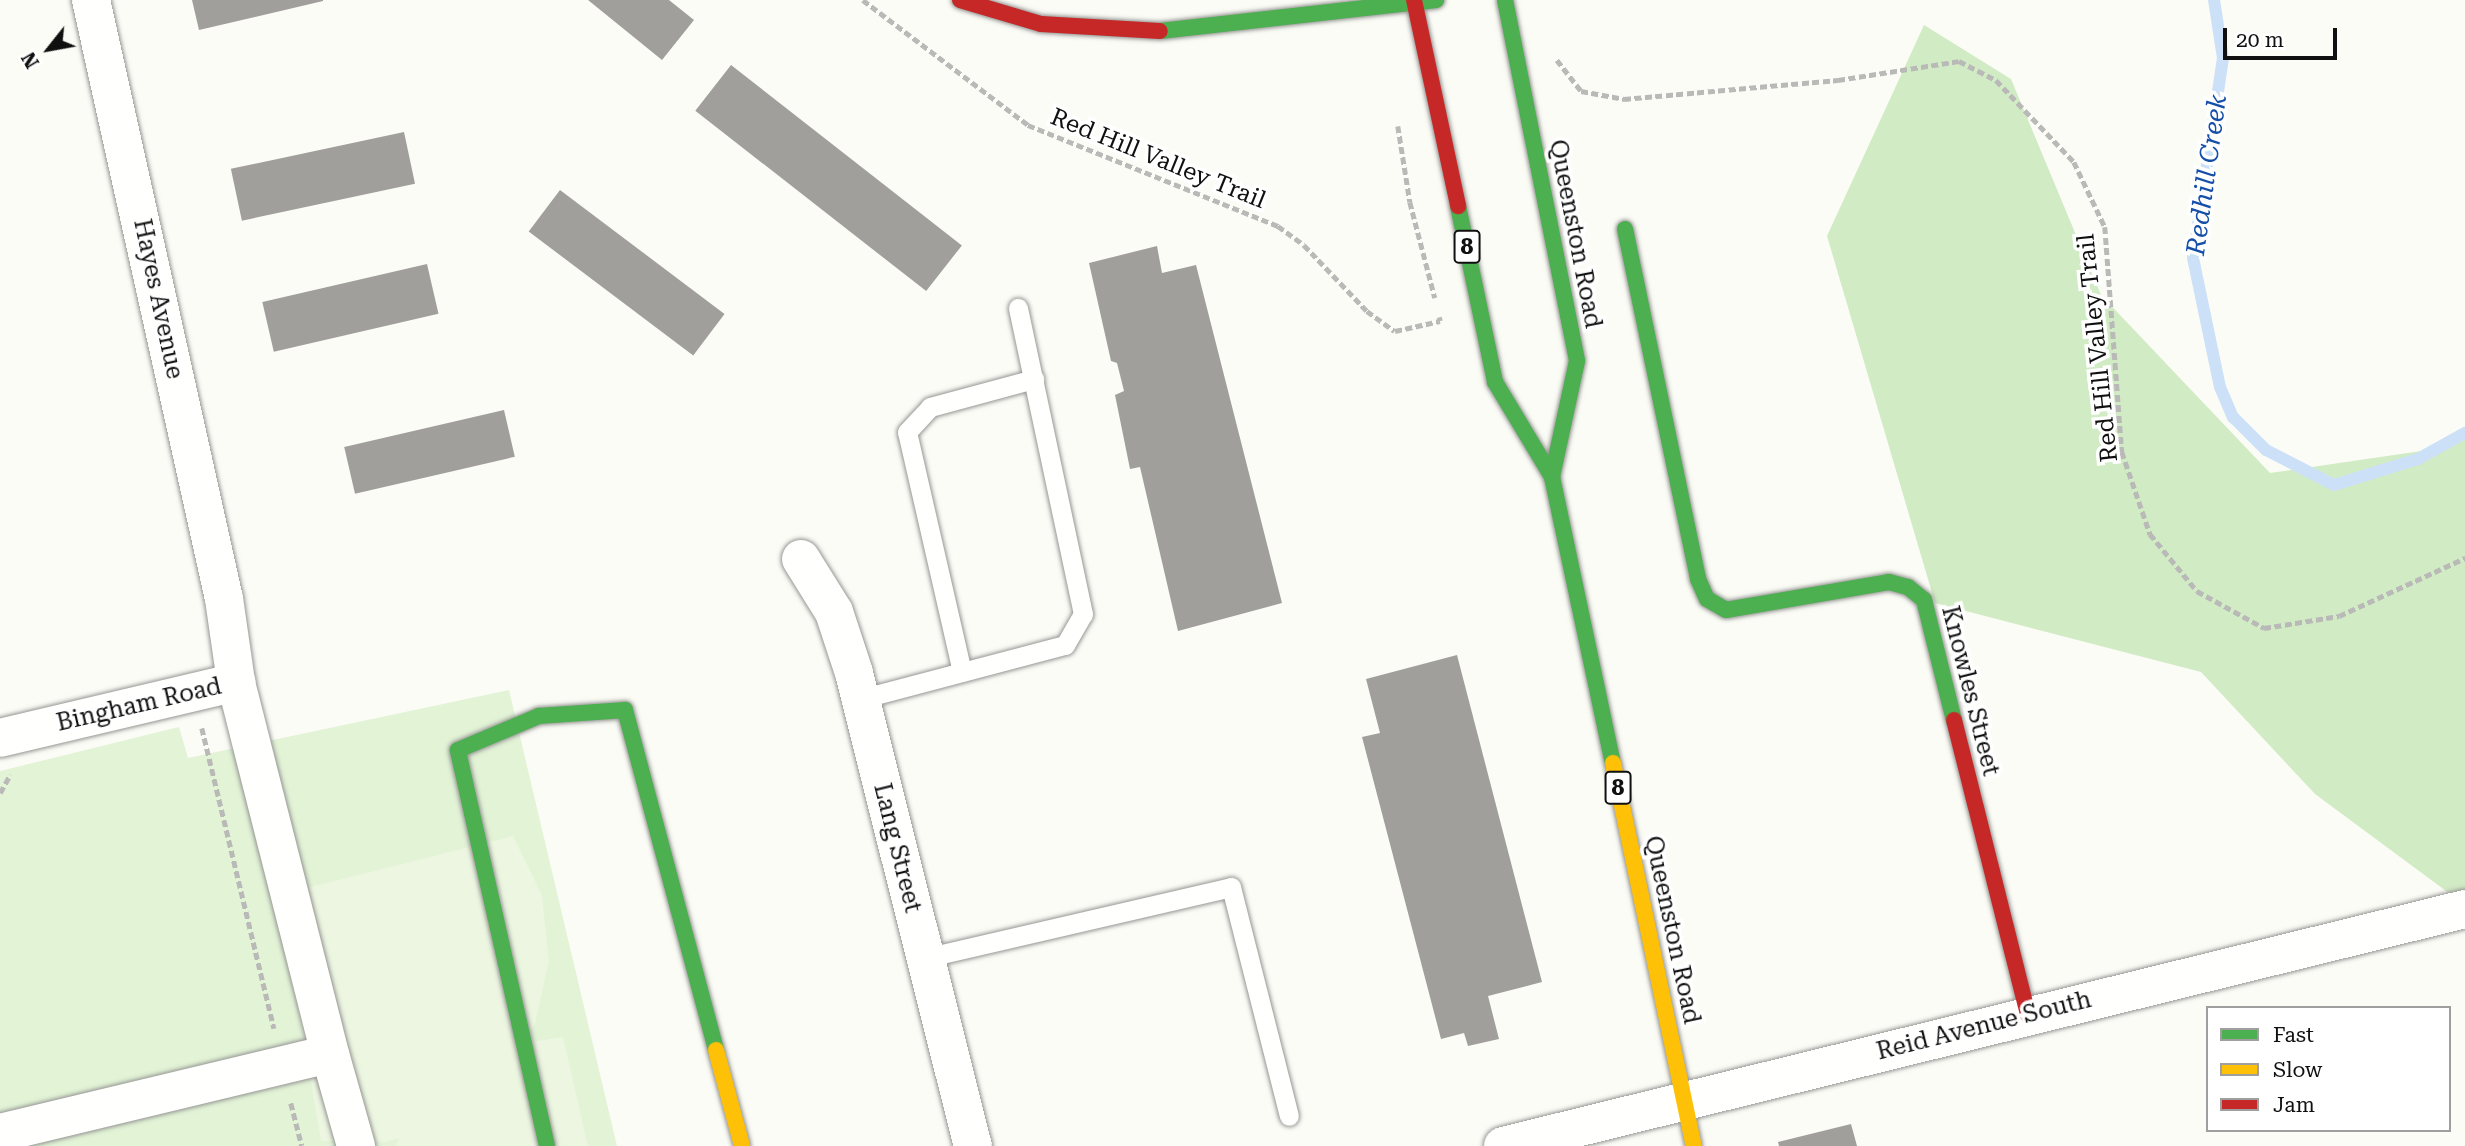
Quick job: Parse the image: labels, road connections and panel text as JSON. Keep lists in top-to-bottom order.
{
  "streets": {
    "main road": ["Queenston Road", "8", "Knowles Street"],
    "street": [
      "Hayes Avenue",
      "Bingham Road",
      "Lang Street",
      "Reid Avenue South"
    ],
    "path": ["Red Hill Valley Trail"]
  },
  "crossings": [
    ["Queenston Road", "Reid Avenue South"],
    ["Hayes Avenue", "Bingham Road"],
    ["Knowles Street", "Reid Avenue South"]
  ],
  "water": ["Redhill Creek"],
  "legend": ["Fast", "Slow", "Jam"],
  "scale_bar": "20 m",
  "north": "bottom left"
}
